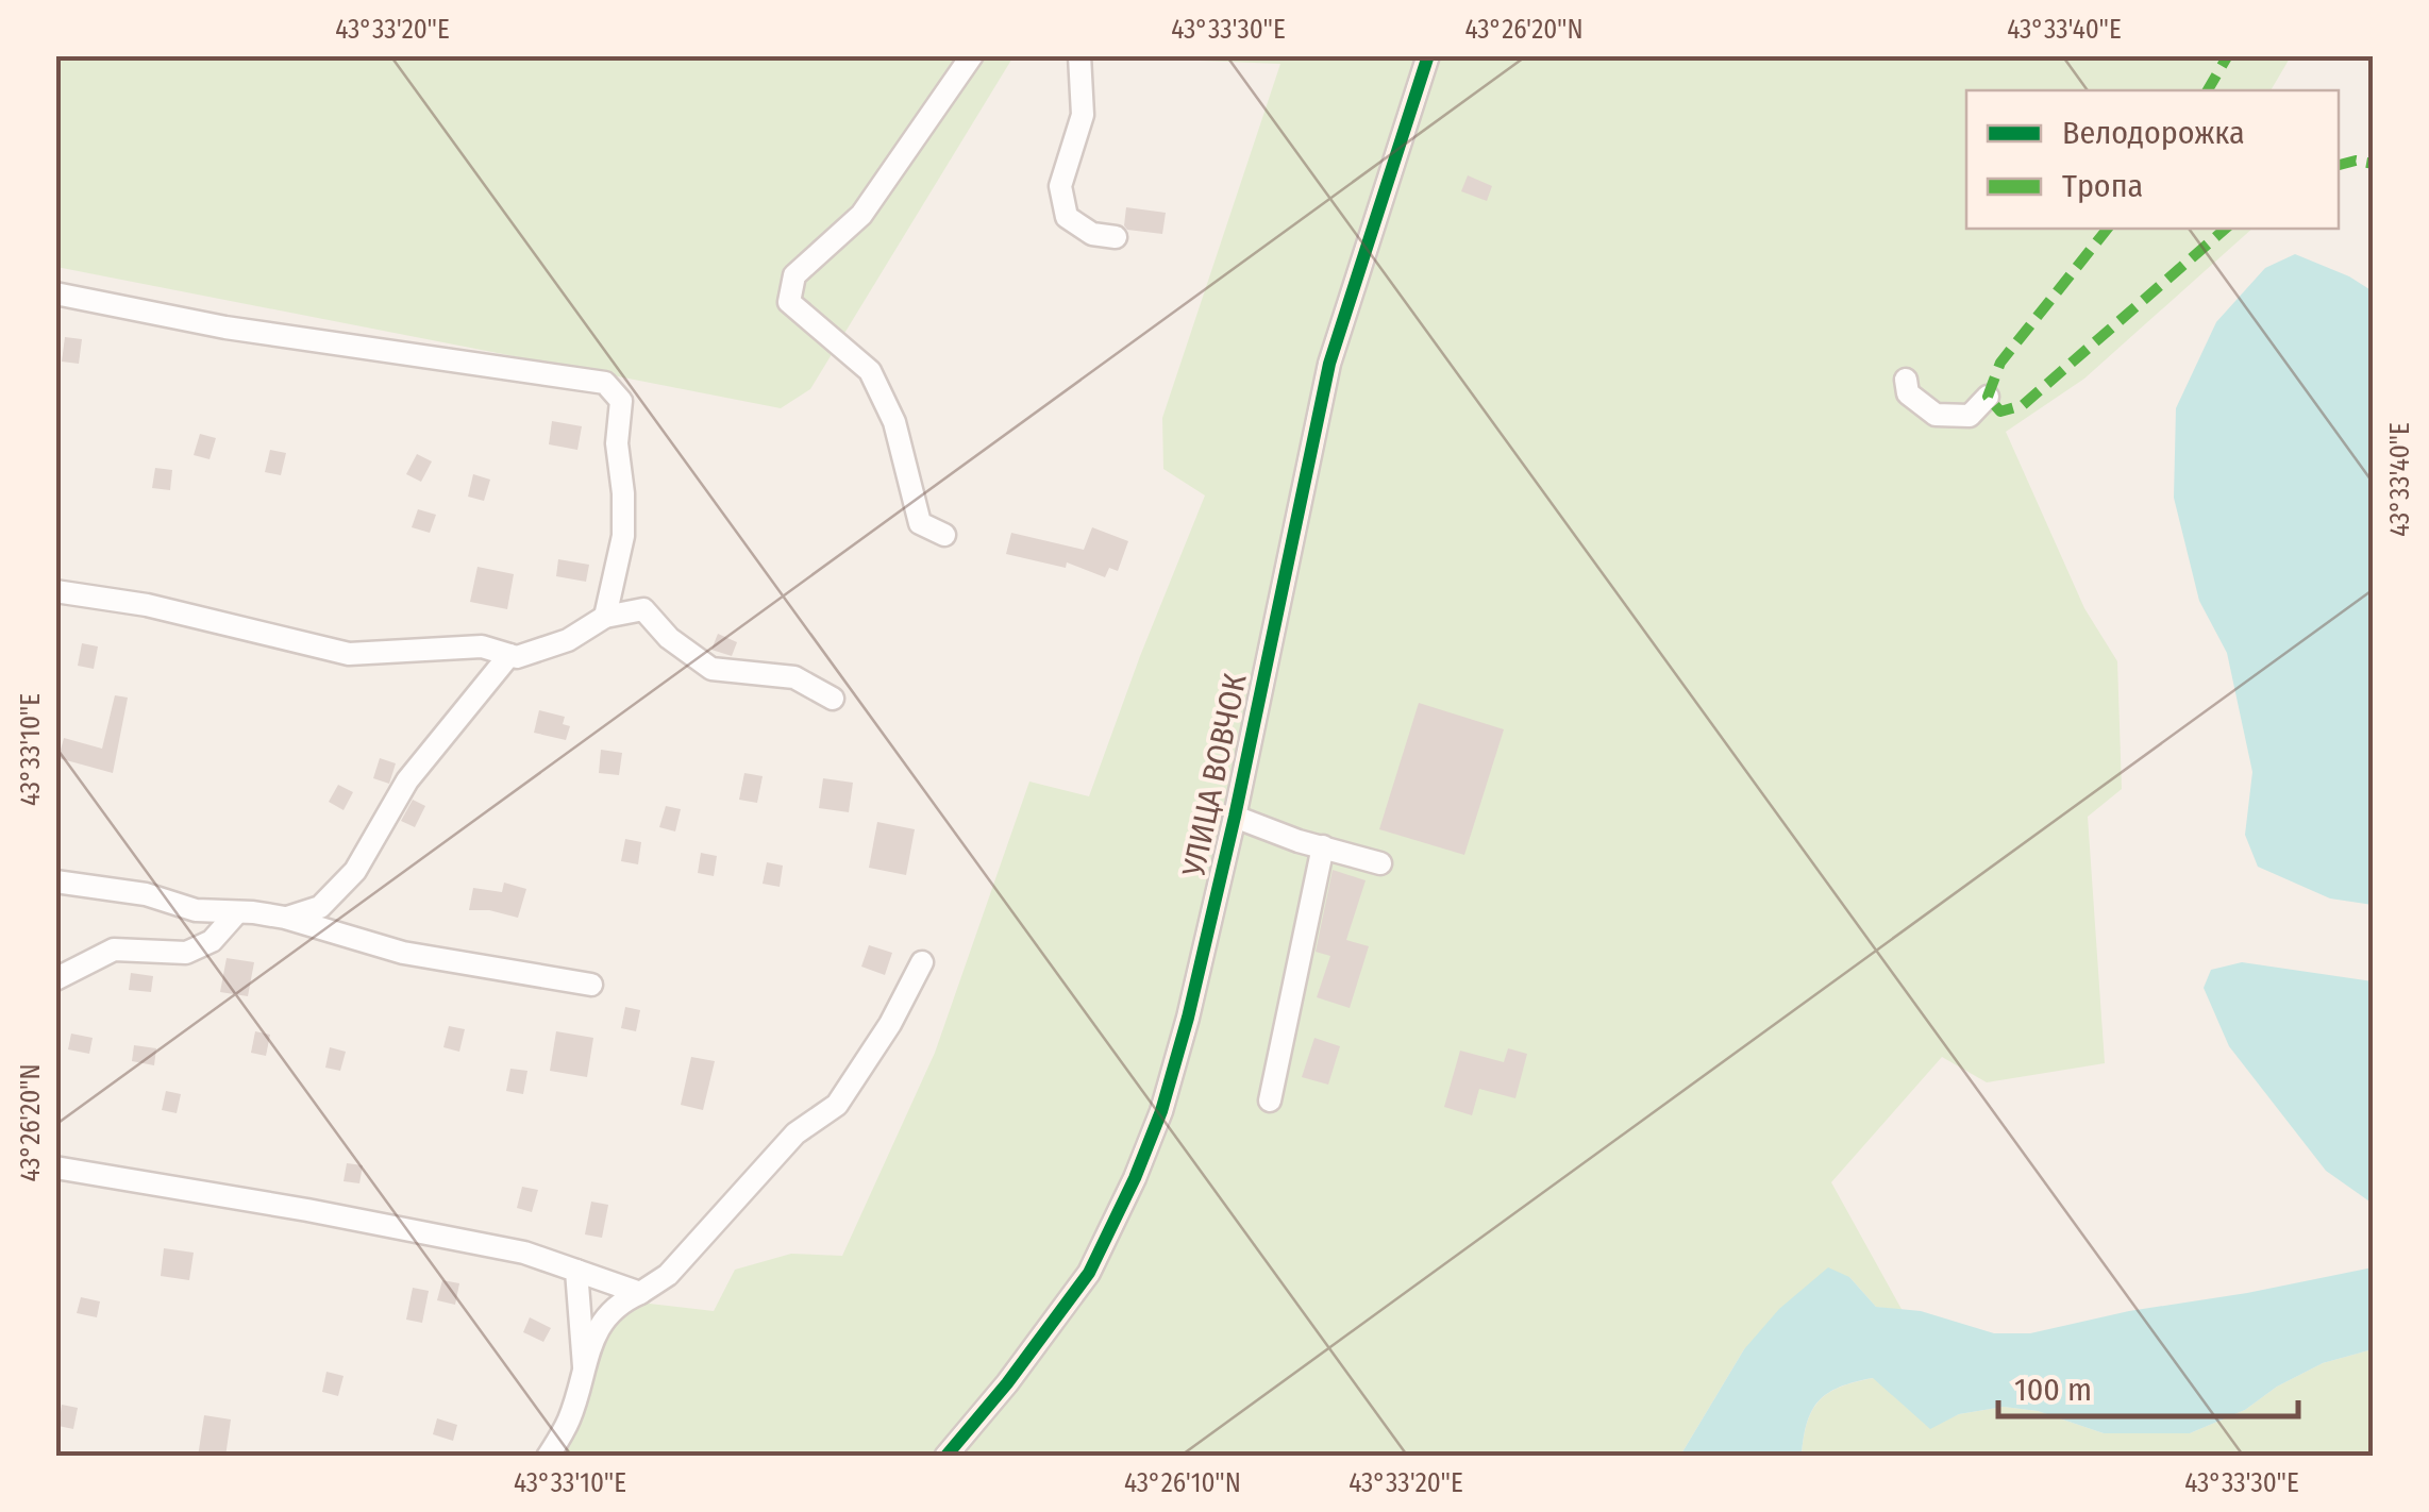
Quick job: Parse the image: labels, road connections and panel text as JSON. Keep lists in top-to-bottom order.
{
  "streets": {
    "street": ["УЛИЦА ВОВЧОК"]
  },
  "legend": ["Велодорожка", "Тропа"],
  "scale_bar": "100 m",
  "coordinates": [
    "43°33'20\"E",
    "43°33'30\"E",
    "43°26'20\"N",
    "43°33'40\"E",
    "43°33'10\"E",
    "43°26'10\"N"
  ]
}
